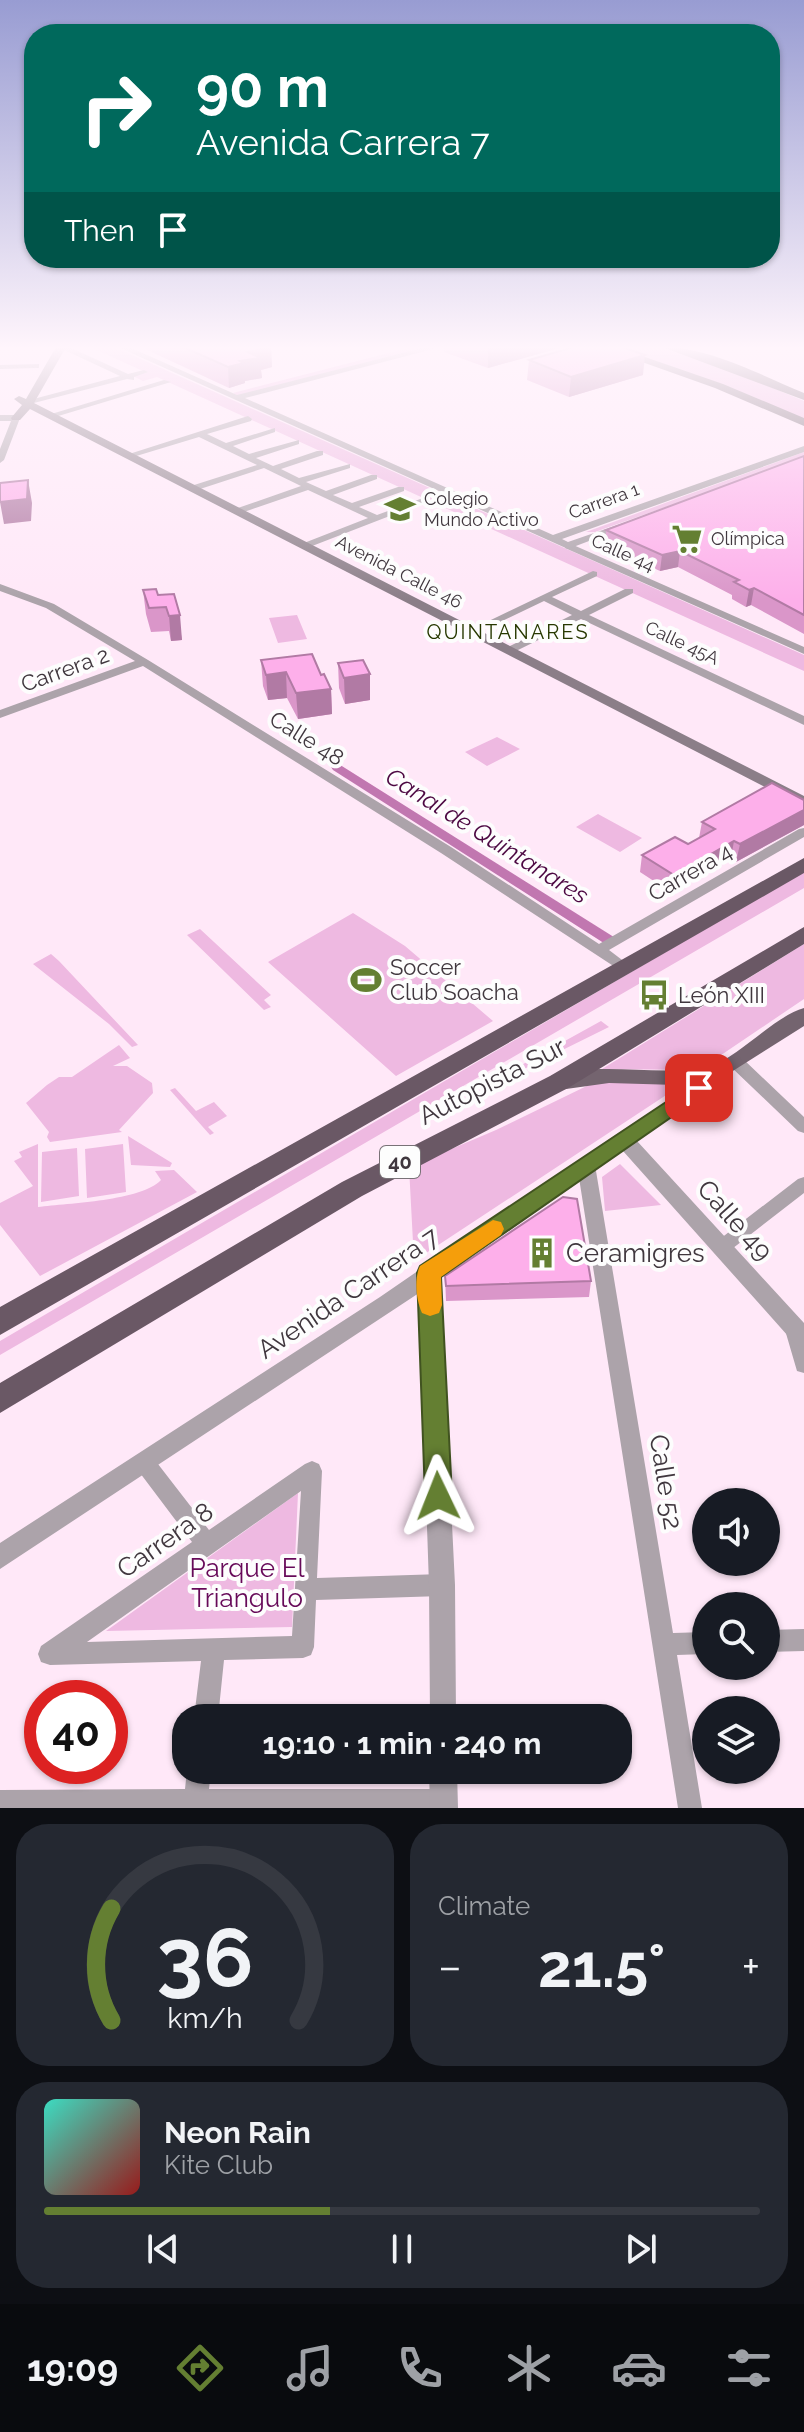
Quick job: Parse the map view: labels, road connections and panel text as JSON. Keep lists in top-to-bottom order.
{
  "streets": {
    "highway": ["Autopista Sur", "40"],
    "main road": ["Avenida Calle 46", "Avenida Carrera 7"],
    "street": [
      "Carrera 1",
      "Calle 44",
      "Calle 45A",
      "Carrera 2",
      "Calle 48",
      "Carrera 4",
      "Calle 49",
      "Calle 52",
      "Carrera 8"
    ]
  },
  "crossings": [
    ["Carrera 1", "Calle 44"],
    ["Carrera 2", "Calle 48"],
    ["Calle 48", "Carrera 4"],
    ["Calle 48", "Autopista Sur"],
    ["Autopista Sur", "Avenida Carrera 7"],
    ["Calle 49", "Avenida Carrera 7"],
    ["Avenida Carrera 7", "Calle 52"]
  ],
  "districts": ["QUINTANARES"],
  "water": ["Canal de Quintanares"],
  "parks": ["Parque El Triangulo"],
  "places": {
    "school or university": ["Colegio Mundo Activo"],
    "supermarket": ["Olímpica"],
    "sports": ["Soccer Club Soacha"],
    "bus stop": ["León XIII"],
    "building": ["Ceramigres"]
  },
  "page": {
    "turn": ["90 m", "Avenida Carrera 7"],
    "then": "Then",
    "limit": "40",
    "trip": "19:10 · 1 min · 240 m",
    "tile": "Climate",
    "heat": ["−", "21.5°", "+"],
    "song": ["Neon Rain", "Kite Club"],
    "tabs": "19:09",
    "gauge": ["36", "km/h"]
  }
}
